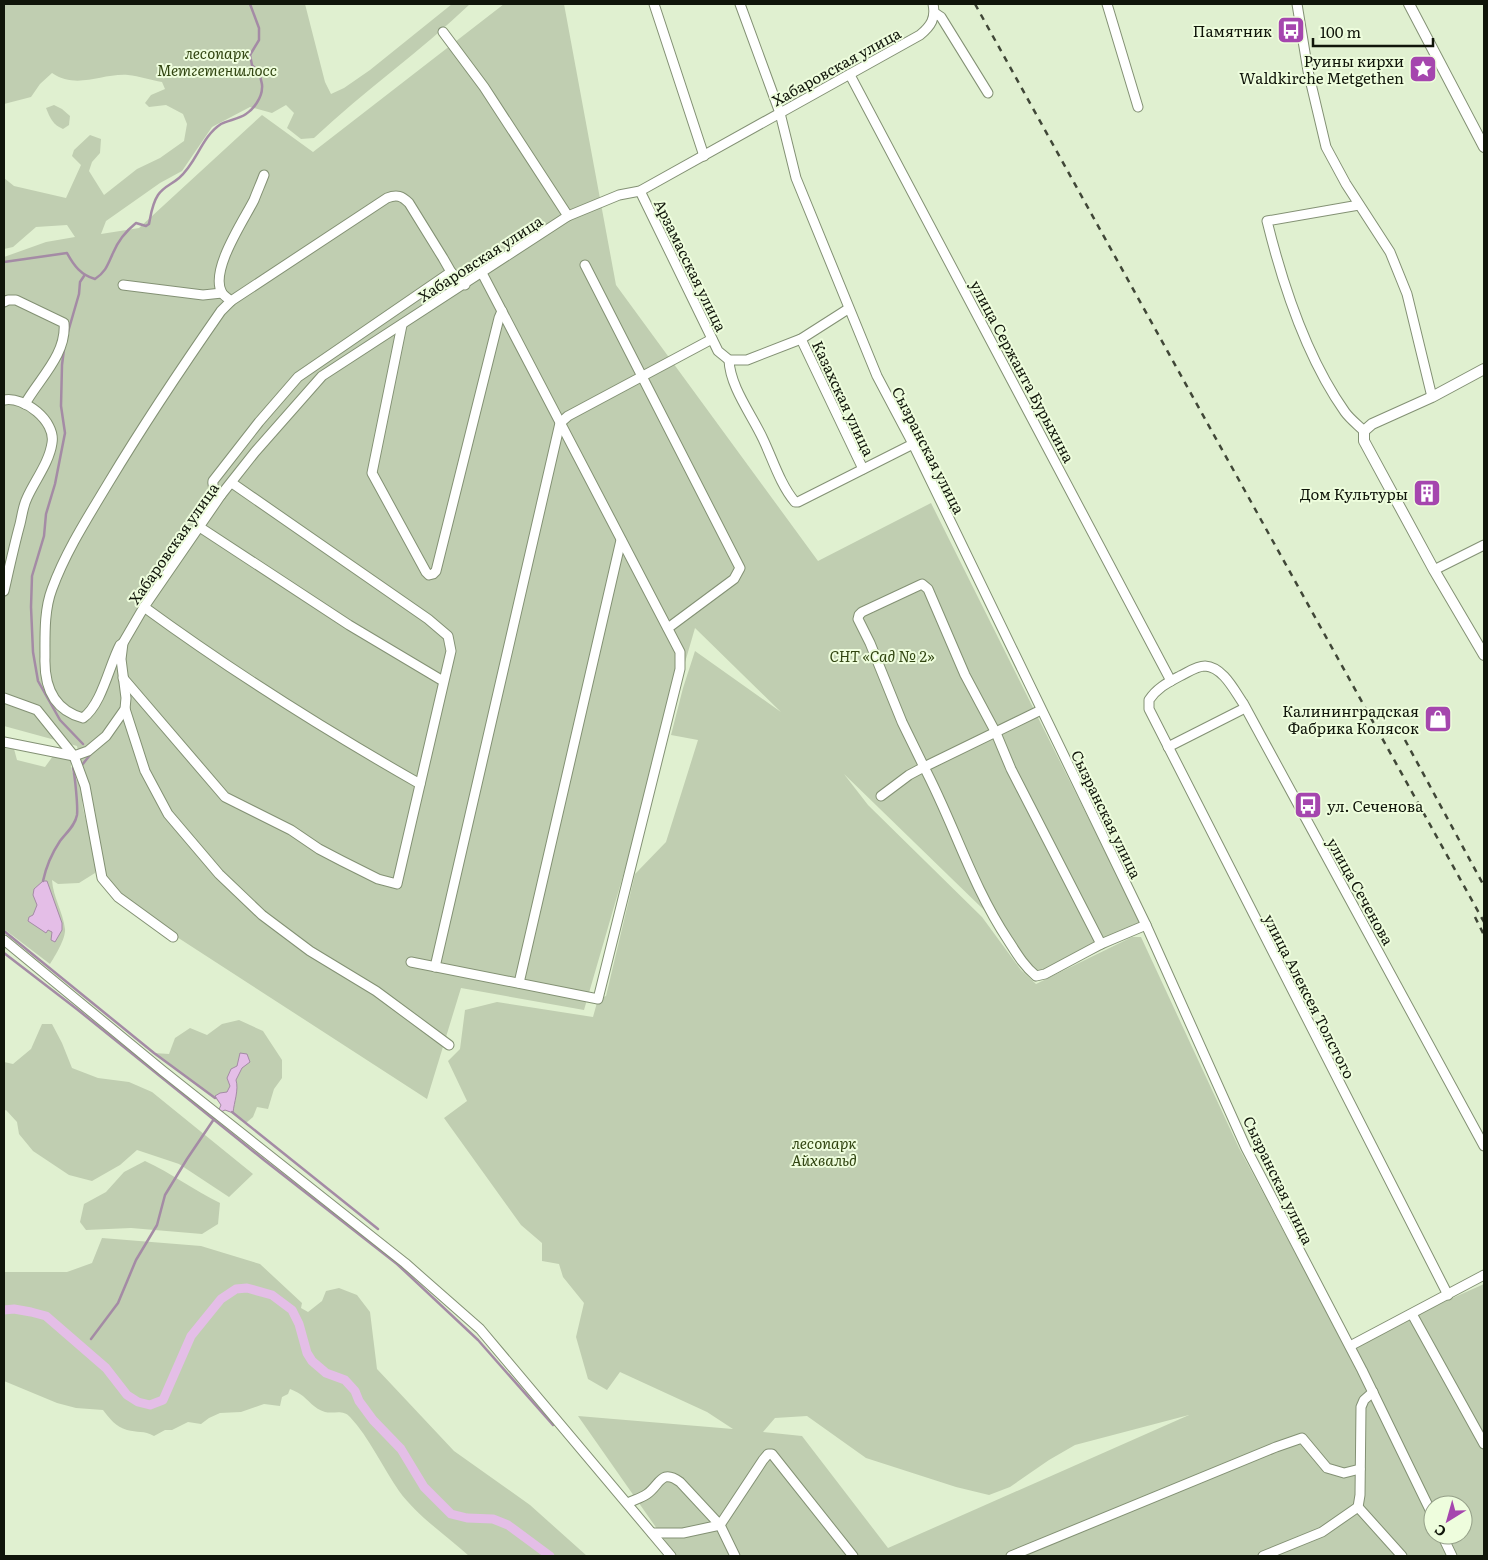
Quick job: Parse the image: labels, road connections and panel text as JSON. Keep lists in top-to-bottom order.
{
  "streets": {
    "street": [
      "Хабаровская улица",
      "Арзамасская улица",
      "улица Сержанта Бурыхина",
      "Казахская улица",
      "Сызранская улица",
      "улица Сеченова",
      "улица Алексея Толстого"
    ]
  },
  "crossings": [
    ["Хабаровская улица", "Арзамасская улица"],
    ["Хабаровская улица", "улица Сержанта Бурыхина"],
    ["Хабаровская улица", "Сызранская улица"],
    ["улица Сержанта Бурыхина", "улица Сеченова"],
    ["улица Сеченова", "улица Алексея Толстого"]
  ],
  "parks": ["лесопарк Метгетеншлосс", "СНТ «Сад № 2»", "лесопарк Айхвальд"],
  "places": {
    "bus stop": ["Памятник", "ул. Сеченова"],
    "place": ["Руины кирхи Waldkirche Metgethen"],
    "building": ["Дом Культуры"],
    "shop": ["Калининградская Фабрика Колясок"]
  },
  "scale_bar": "100 m",
  "north": "bottom left"
}
